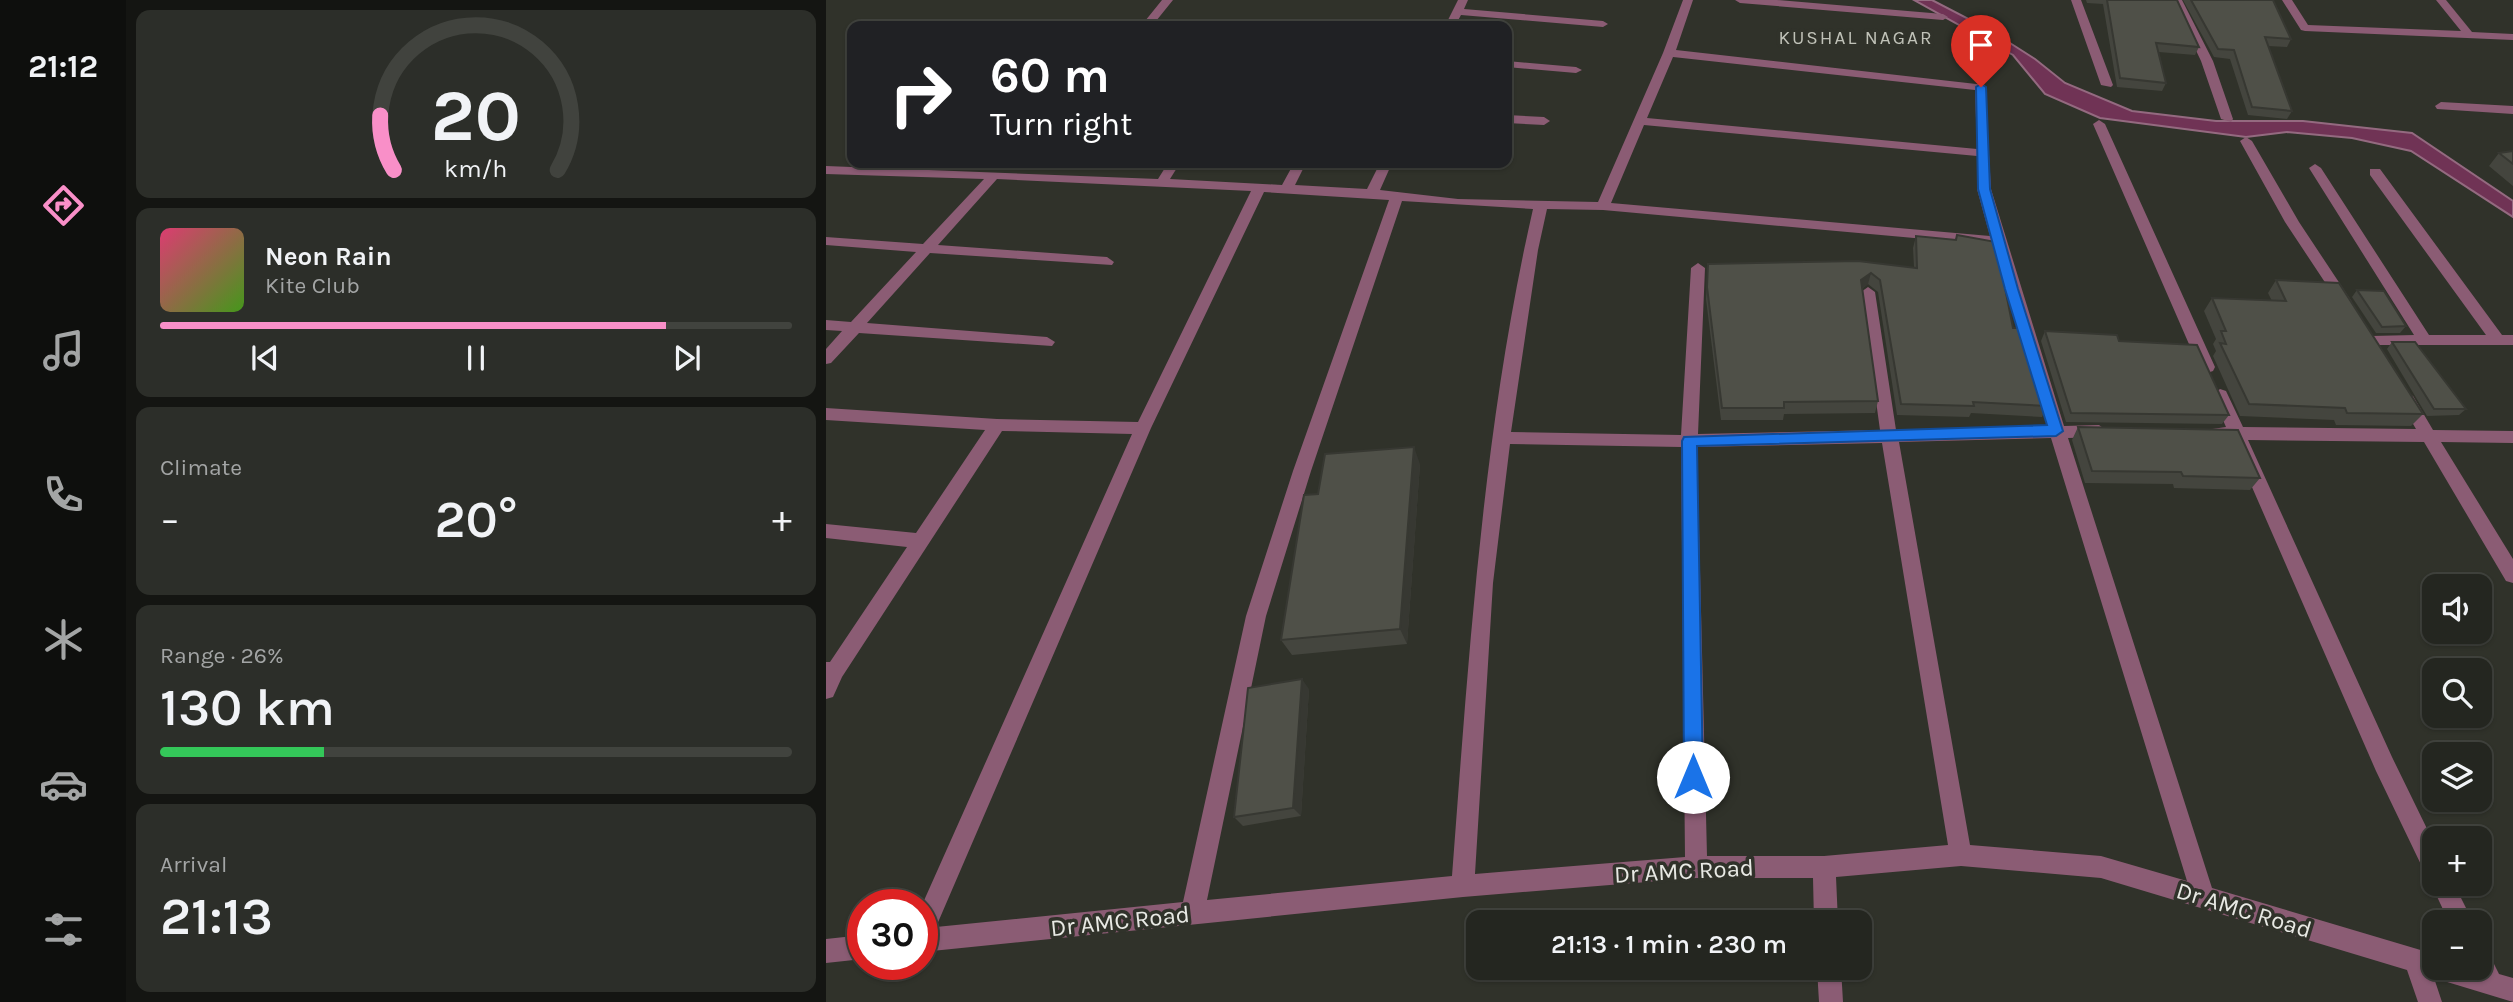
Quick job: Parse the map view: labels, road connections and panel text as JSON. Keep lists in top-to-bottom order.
{
  "streets": {
    "street": ["Dr AMC Road"]
  },
  "districts": ["KUSHAL NAGAR"],
  "page": {
    "tabs": "21:12",
    "turn": ["60 m", "Turn right"],
    "song": ["Neon Rain", "Kite Club"],
    "tile": [
      "Climate",
      ["Range · 26%", "130 km"],
      ["Arrival", "21:13"]
    ],
    "heat": ["−", "20°", "+"],
    "map_buttons": ["+", "−"],
    "limit": "30",
    "trip": "21:13 · 1 min · 230 m",
    "gauge": ["20", "km/h"]
  }
}
